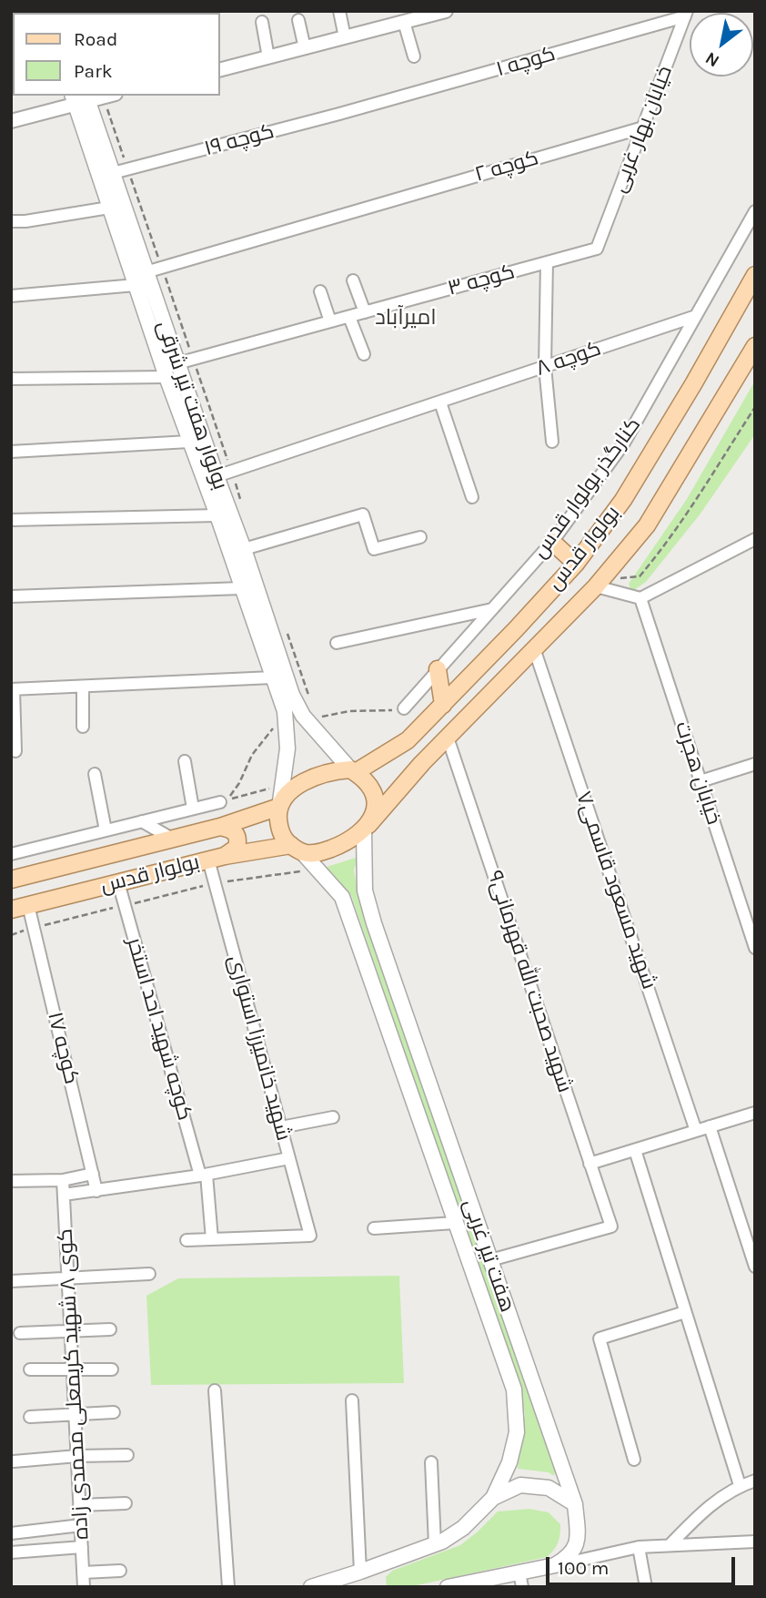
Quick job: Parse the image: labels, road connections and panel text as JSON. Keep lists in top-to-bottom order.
{
  "streets": {
    "main road": ["بولوار هفت تیر شرقی", "بولوار قدس", "هفت تیر غربی"],
    "street": [
      "کوچه ۱",
      "خیابان بهار غربی",
      "کوچه ۱۹",
      "کوچه ۲",
      "کوچه ۳",
      "کوچه ۸",
      "کنارگذر بولوار قدس",
      "خیابان هجرت",
      "شهید مسعود قاسمی۷",
      "شهید صحبت الله قهرمانی۹",
      "کوچه شهید احد استخر",
      "کوچه ۱۷",
      "شهید خانمیرزا استواری",
      "کوی ۸ شهید کریمعلی محمدی زاده"
    ]
  },
  "crossings": [
    ["کوچه ۱", "خیابان بهار غربی"],
    ["کوچه ۱", "کوچه ۱۹"],
    ["خیابان بهار غربی", "کوچه ۲"],
    ["خیابان بهار غربی", "کوچه ۳"],
    ["کوچه ۱۹", "بولوار هفت تیر شرقی"],
    ["کوچه ۲", "بولوار هفت تیر شرقی"],
    ["کوچه ۳", "بولوار هفت تیر شرقی"],
    ["کوچه ۸", "بولوار هفت تیر شرقی"],
    ["کوچه ۸", "کنارگذر بولوار قدس"],
    ["بولوار هفت تیر شرقی", "بولوار قدس"],
    ["بولوار هفت تیر شرقی", "هفت تیر غربی"],
    ["بولوار قدس", "شهید مسعود قاسمی۷"],
    ["بولوار قدس", "شهید صحبت الله قهرمانی۹"],
    ["بولوار قدس", "کوچه شهید احد استخر"],
    ["بولوار قدس", "کوچه ۱۷"],
    ["بولوار قدس", "شهید خانمیرزا استواری"],
    ["بولوار قدس", "هفت تیر غربی"],
    ["شهید صحبت الله قهرمانی۹", "هفت تیر غربی"],
    ["کوچه شهید احد استخر", "شهید خانمیرزا استواری"]
  ],
  "districts": ["امیرآباد"],
  "legend": ["Road", "Park"],
  "scale_bar": "100 m",
  "north": "bottom left"
}
